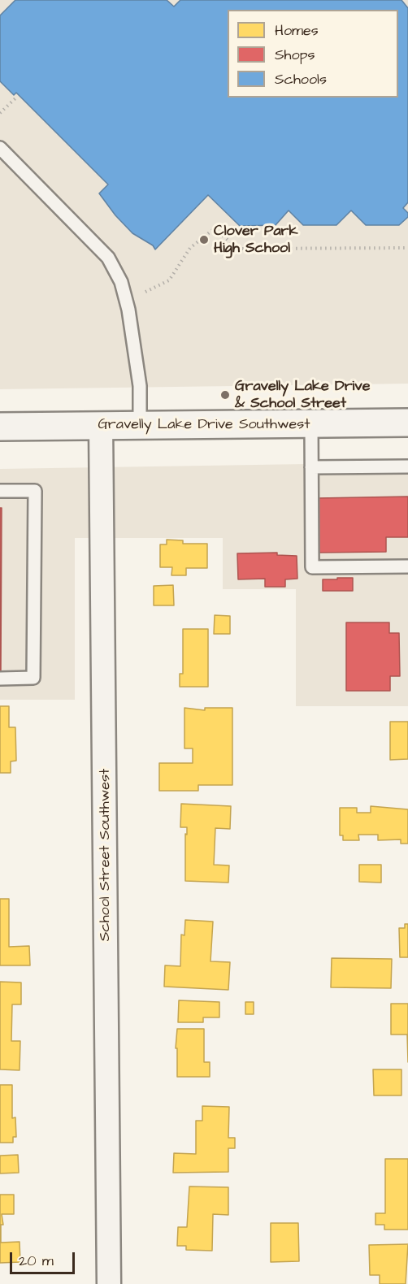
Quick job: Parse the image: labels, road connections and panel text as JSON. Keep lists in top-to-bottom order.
{
  "streets": {
    "main road": ["Gravelly Lake Drive Southwest"],
    "street": ["School Street Southwest"]
  },
  "crossings": [
    ["Gravelly Lake Drive Southwest", "School Street Southwest"]
  ],
  "places": ["Clover Park High School", "Gravelly Lake Drive & School Street"],
  "legend": ["Homes", "Shops", "Schools"],
  "scale_bar": "20 m"
}
